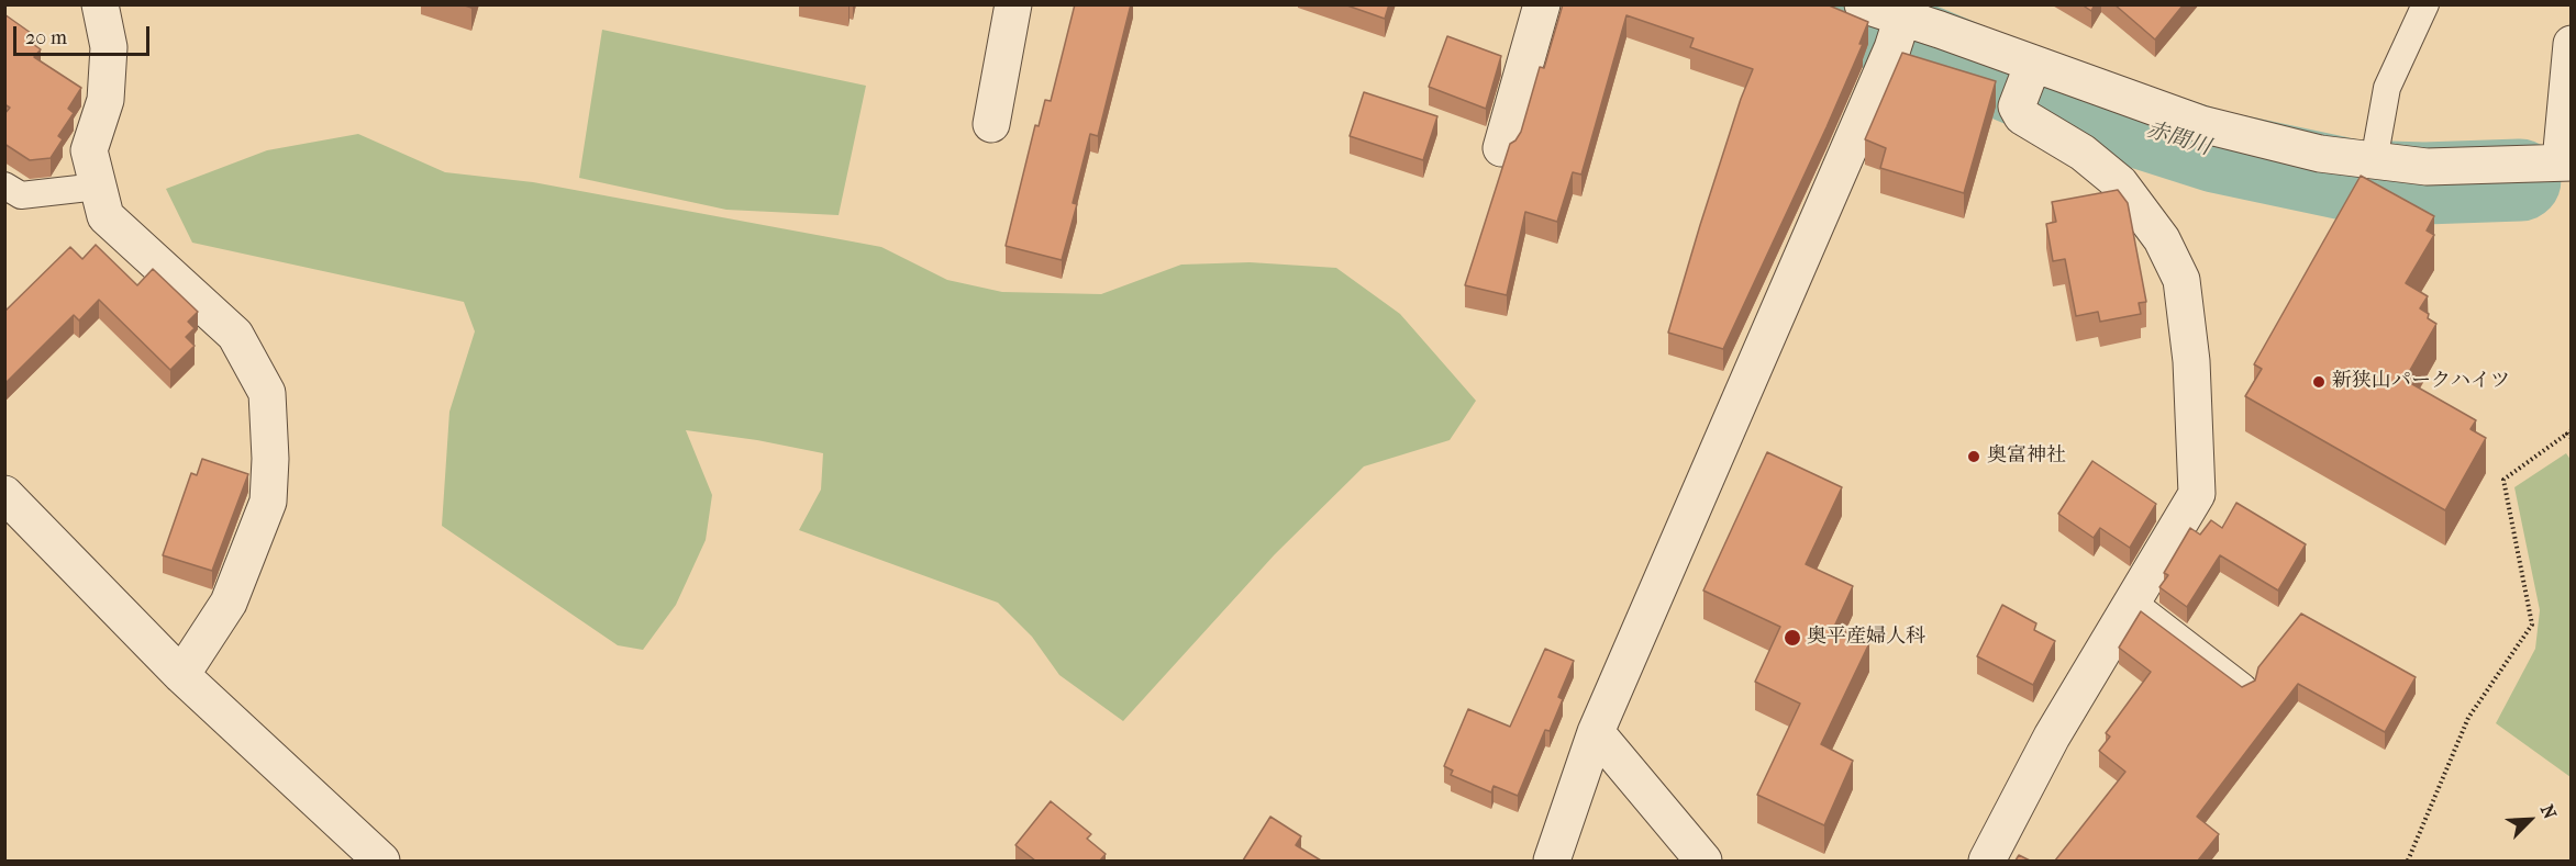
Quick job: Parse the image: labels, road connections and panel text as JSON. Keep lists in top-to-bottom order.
{
  "water": ["赤間川"],
  "places": ["新狭山パークハイツ", "奥富神社", "奥平産婦人科"],
  "scale_bar": "20 m",
  "north": "top right"
}
